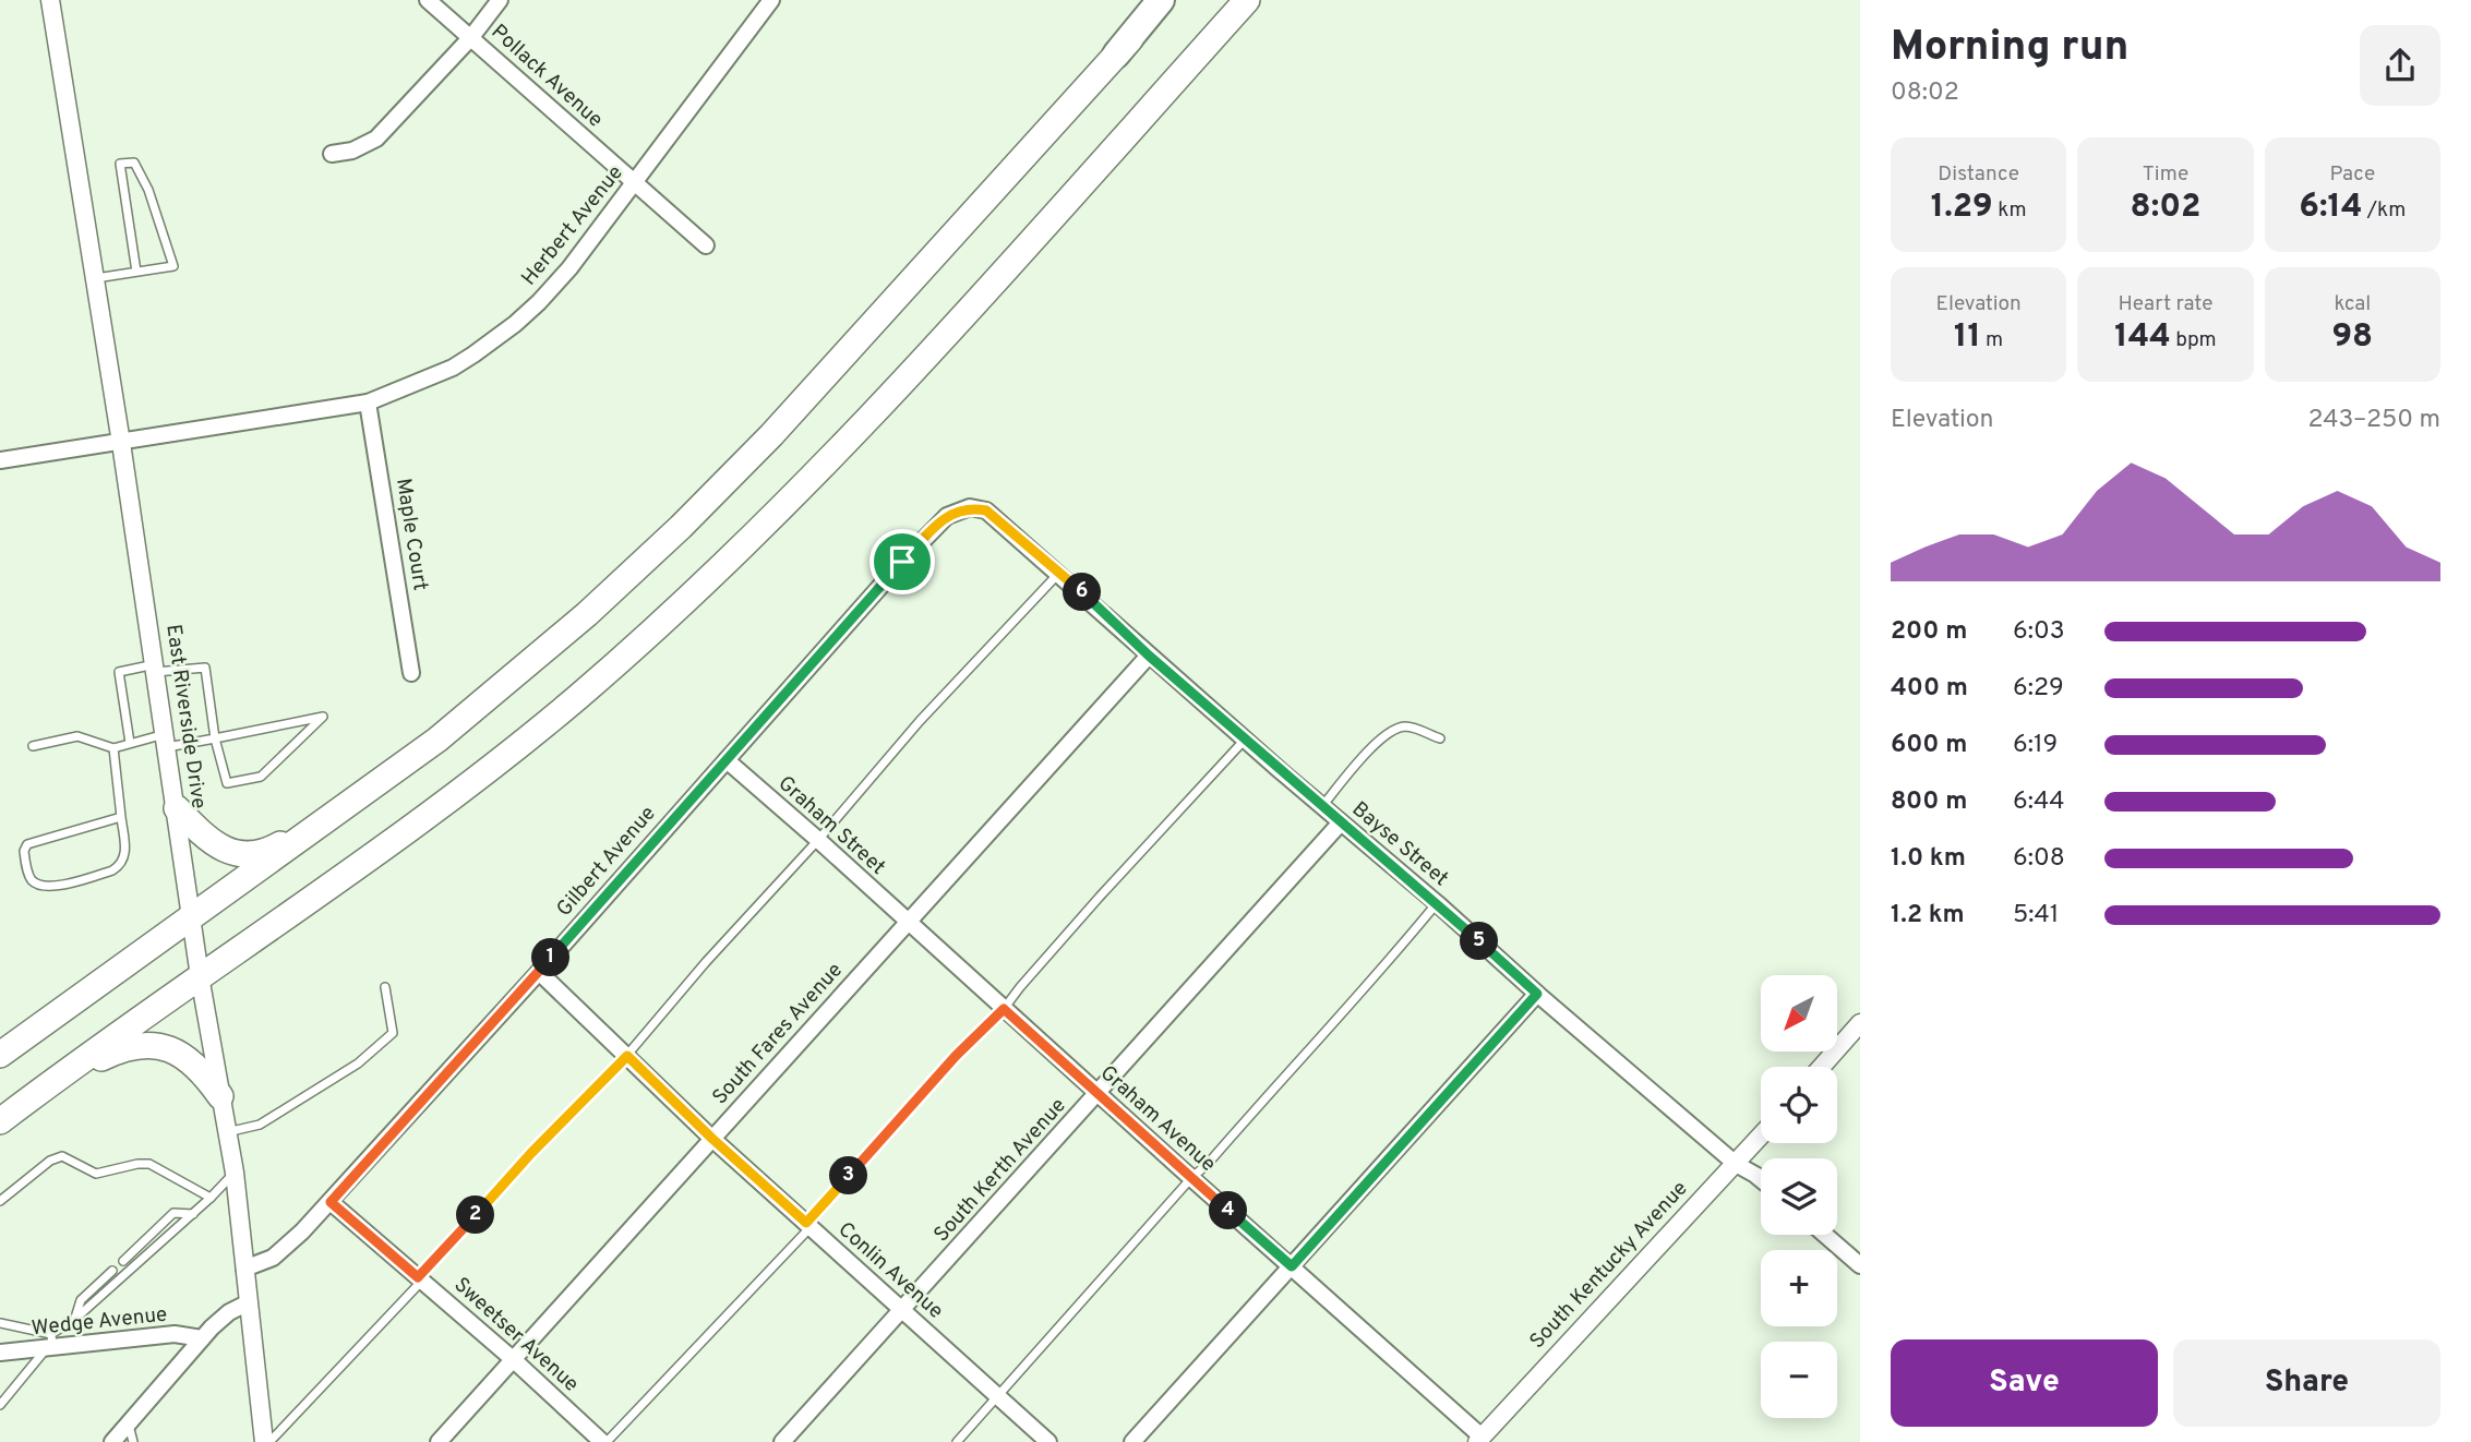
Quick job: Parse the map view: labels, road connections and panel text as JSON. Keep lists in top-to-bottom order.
{
  "streets": {
    "street": [
      "Pollack Avenue",
      "Herbert Avenue",
      "Maple Court",
      "East Riverside Drive",
      "Graham Street",
      "Bayse Street",
      "Gilbert Avenue",
      "South Fares Avenue",
      "Graham Avenue",
      "South Kerth Avenue",
      "South Kentucky Avenue",
      "Conlin Avenue",
      "Wedge Avenue",
      "Sweetser Avenue"
    ]
  },
  "crossings": [
    ["Pollack Avenue", "Herbert Avenue"],
    ["Herbert Avenue", "Maple Court"],
    ["Herbert Avenue", "East Riverside Drive"],
    ["East Riverside Drive", "Gilbert Avenue"],
    ["Graham Street", "Gilbert Avenue"],
    ["Graham Street", "South Fares Avenue"],
    ["Graham Street", "Graham Avenue"],
    ["Bayse Street", "Gilbert Avenue"],
    ["Bayse Street", "South Fares Avenue"],
    ["Bayse Street", "South Kerth Avenue"],
    ["Bayse Street", "South Kentucky Avenue"],
    ["Gilbert Avenue", "Conlin Avenue"],
    ["Gilbert Avenue", "Sweetser Avenue"],
    ["South Fares Avenue", "Graham Avenue"],
    ["South Fares Avenue", "Conlin Avenue"],
    ["South Fares Avenue", "Sweetser Avenue"],
    ["Graham Avenue", "South Kerth Avenue"],
    ["Graham Avenue", "South Kentucky Avenue"],
    ["South Kerth Avenue", "Conlin Avenue"]
  ],
  "north": "bottom left",
  "page": {
    "heading": ["Morning run", "08:02"],
    "stats": [
      ["Distance", "1.29 km"],
      ["Time", "8:02"],
      ["Pace", "6:14 /km"],
      ["Elevation", "11 m"],
      ["Heart rate", "144 bpm"],
      ["kcal", "98"]
    ],
    "chart": ["Elevation", "243–250 m"],
    "pins": [
      "6",
      "5",
      "1",
      "3",
      "4",
      "2"
    ],
    "list": [
      {
        "name": "200 m",
        "note": "6:03"
      },
      {
        "name": "400 m",
        "note": "6:29"
      },
      {
        "name": "600 m",
        "note": "6:19"
      },
      {
        "name": "800 m",
        "note": "6:44"
      },
      {
        "name": "1.0 km",
        "note": "6:08"
      },
      {
        "name": "1.2 km",
        "note": "5:41"
      }
    ],
    "map_buttons": ["+", "−"],
    "buttons": ["Save", "Share"]
  }
}
